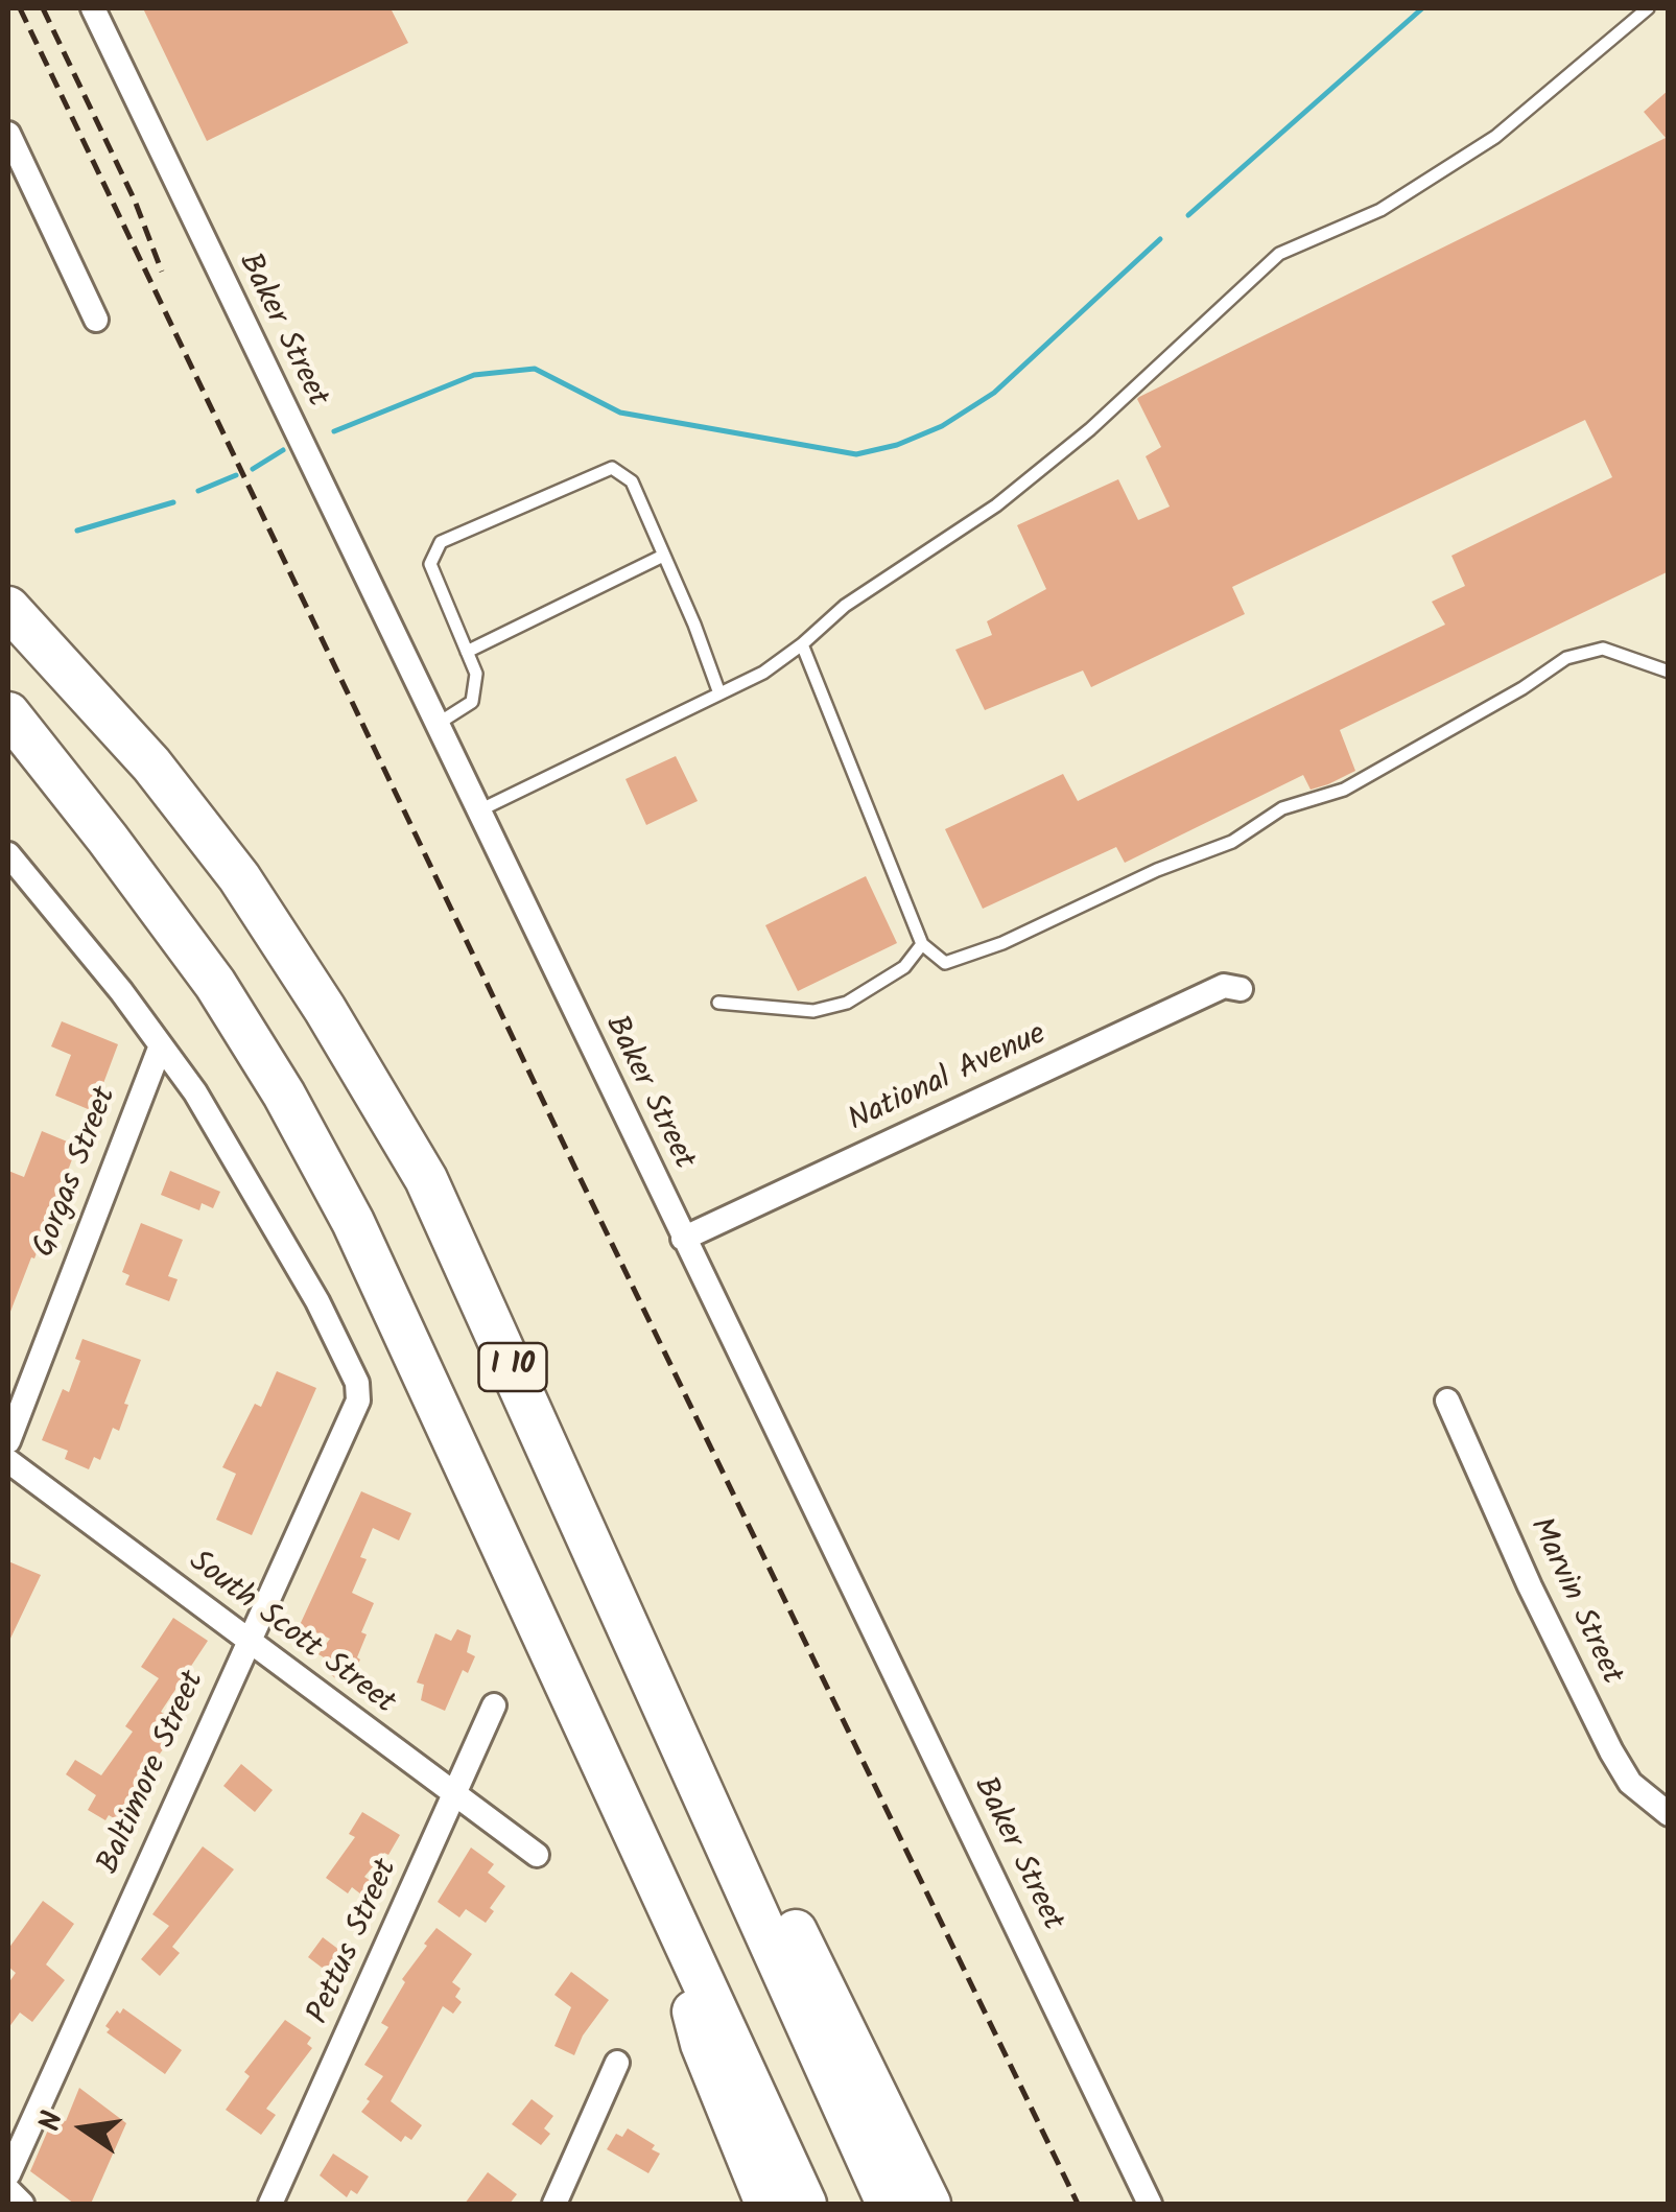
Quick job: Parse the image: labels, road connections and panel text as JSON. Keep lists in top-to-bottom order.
{
  "streets": {
    "highway": ["I 10"],
    "street": [
      "Baker Street",
      "National Avenue",
      "Gorgas Street",
      "Marvin Street",
      "South Scott Street",
      "Baltimore Street",
      "Pettus Street"
    ]
  },
  "crossings": [
    ["Baker Street", "National Avenue"],
    ["Gorgas Street", "Baltimore Street"],
    ["South Scott Street", "Baltimore Street"],
    ["South Scott Street", "Pettus Street"]
  ],
  "north": "left"
}
